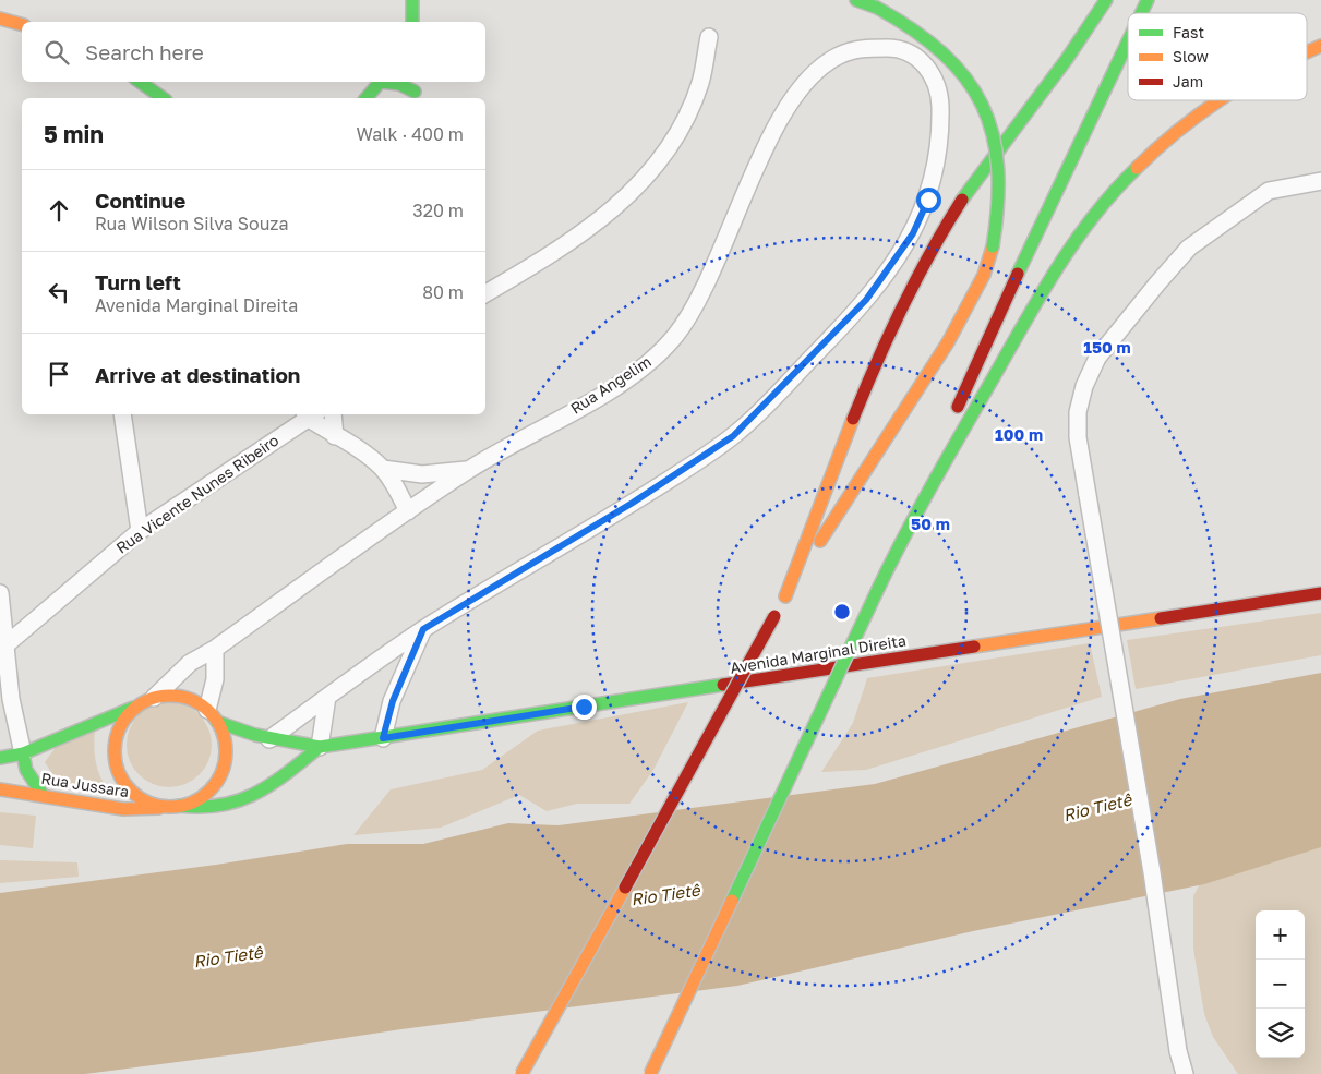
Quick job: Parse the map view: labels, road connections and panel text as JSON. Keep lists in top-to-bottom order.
{
  "streets": {
    "main road": ["Avenida Marginal Direita", "Rua Jussara"],
    "street": ["Rua Angelim", "Rua Vicente Nunes Ribeiro"]
  },
  "crossings": [
    ["Rua Angelim", "Avenida Marginal Direita"],
    ["Rua Angelim", "Rua Jussara"],
    ["Avenida Marginal Direita", "Rua Jussara"]
  ],
  "water": ["Rio Tietê"],
  "legend": ["Fast", "Slow", "Jam"],
  "page": {
    "search": "Search here",
    "heading": ["5 min", "Walk · 400 m"],
    "list": [
      ["Continue", "Rua Wilson Silva Souza", "320 m"],
      ["Turn left", "Avenida Marginal Direita", "80 m"],
      "Arrive at destination"
    ],
    "map_buttons": ["+", "−"]
  },
  "rings": ["150 m", "100 m", "50 m"]
}
